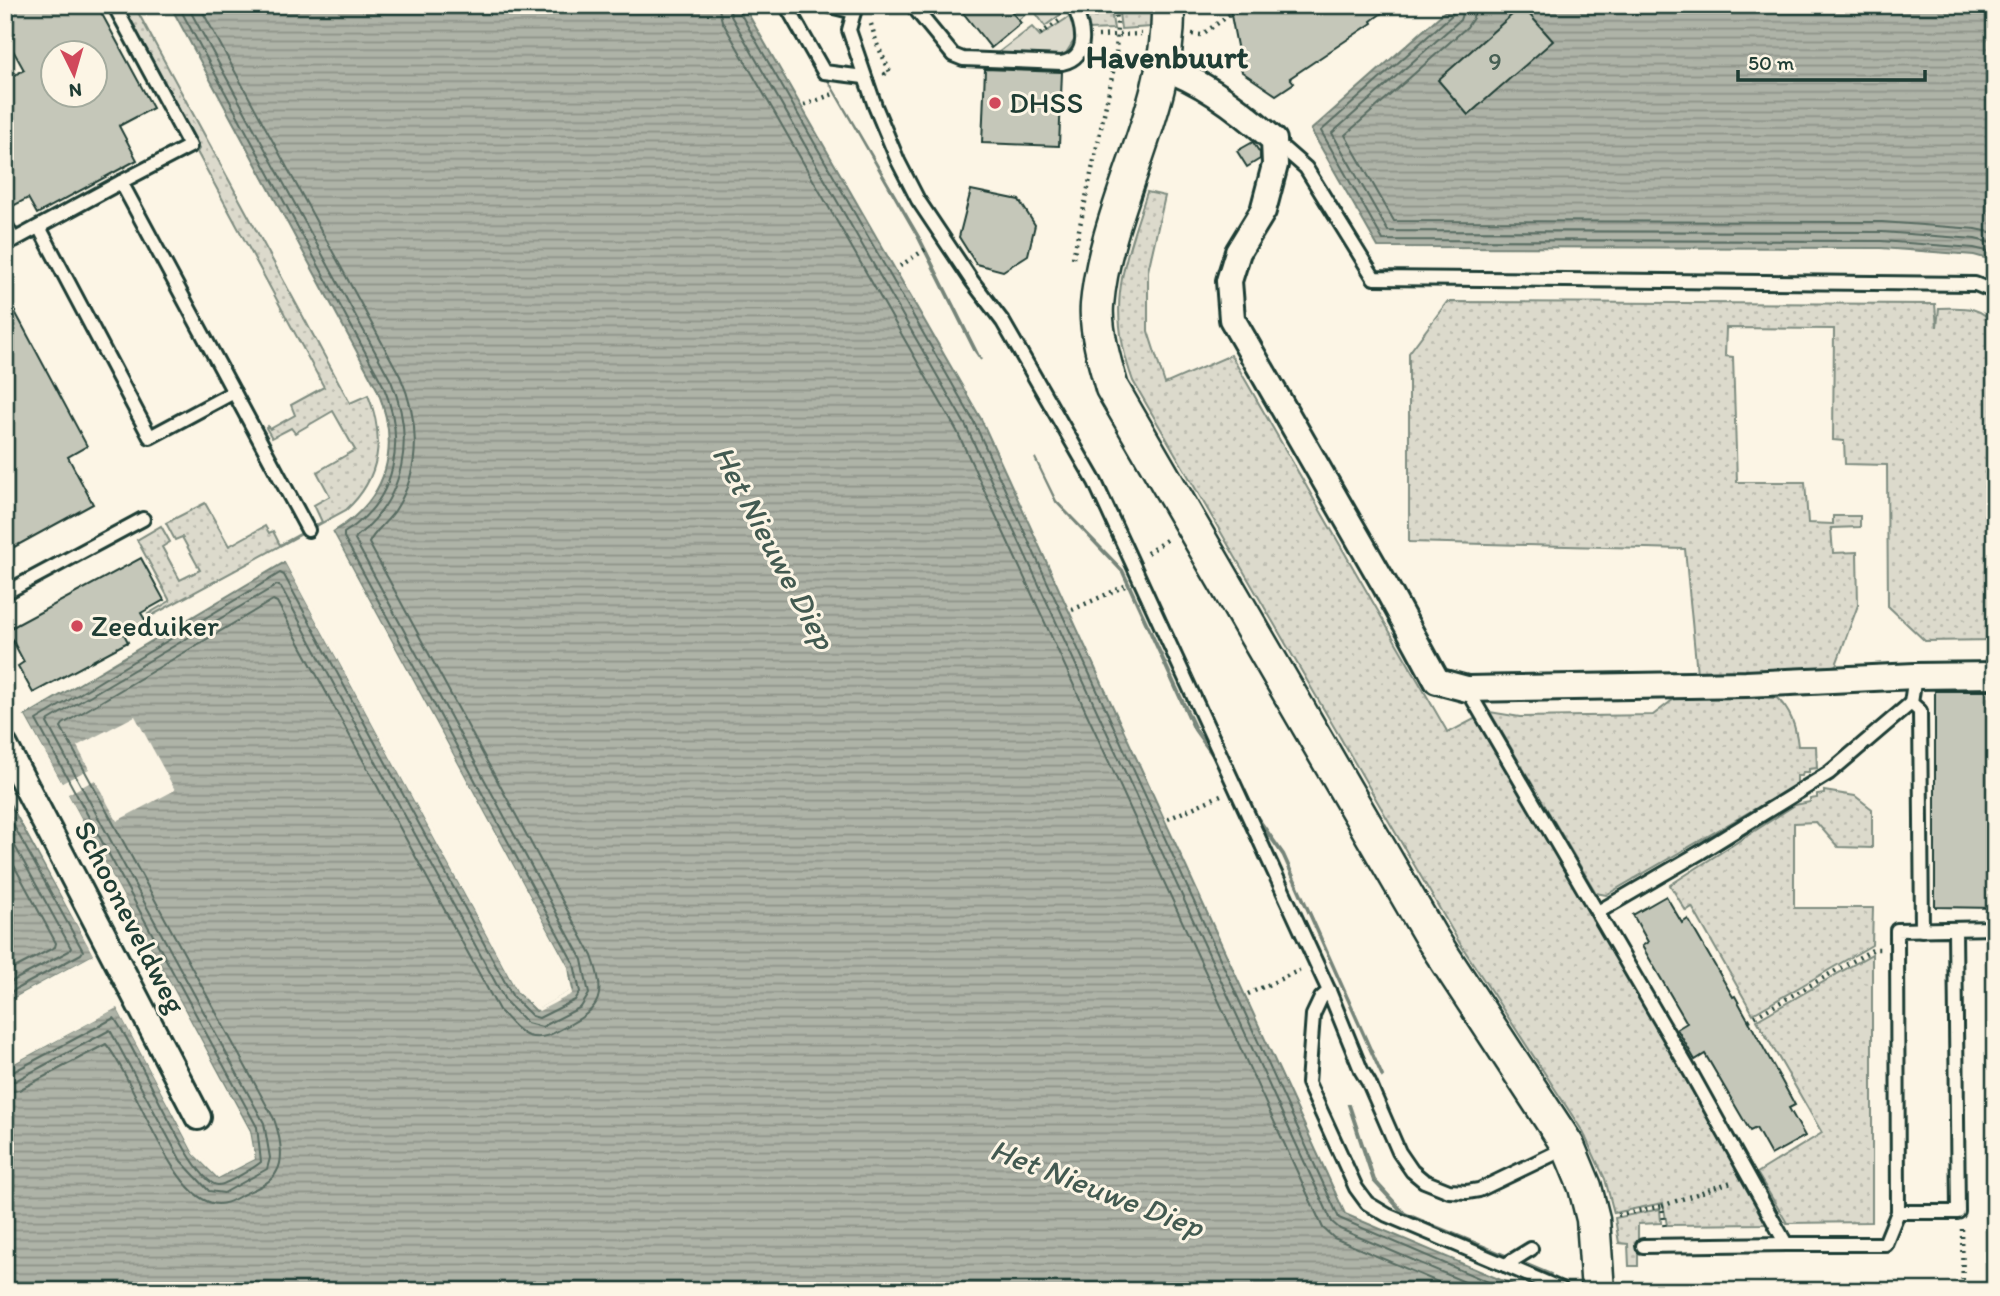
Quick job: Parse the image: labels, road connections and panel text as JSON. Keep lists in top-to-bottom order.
{
  "streets": {
    "street": ["Schooneveldweg"]
  },
  "districts": ["Havenbuurt"],
  "water": ["Het Nieuwe Diep"],
  "places": ["DHSS", "Zeeduiker"],
  "house_numbers": ["9"],
  "scale_bar": "50 m",
  "north": "bottom"
}
